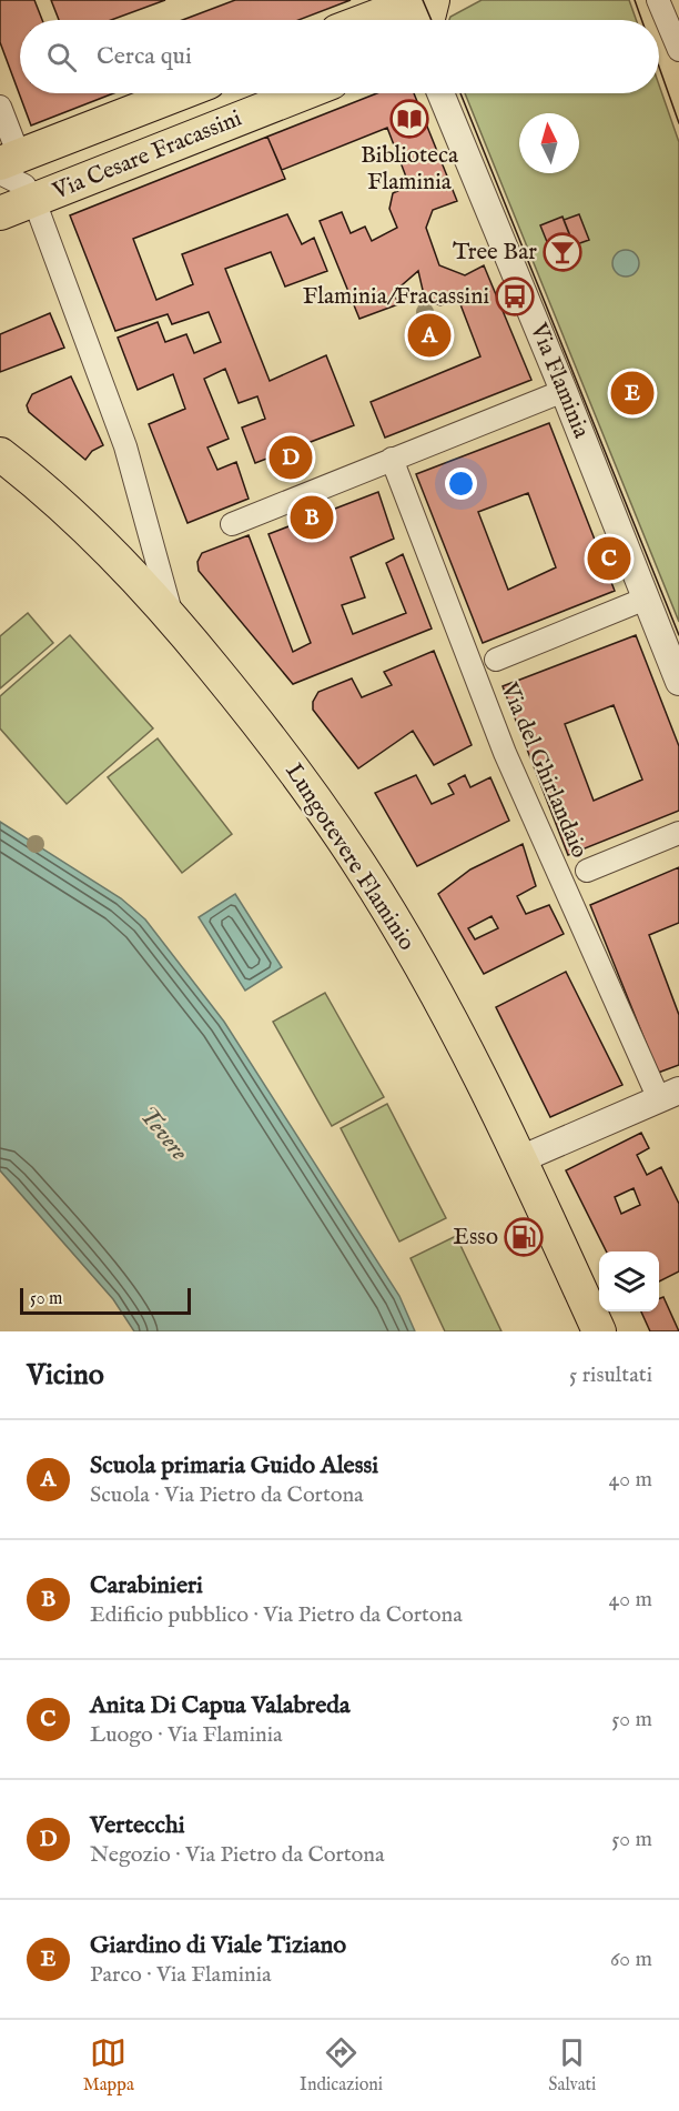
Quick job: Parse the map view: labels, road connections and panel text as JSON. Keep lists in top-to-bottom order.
{
  "streets": {
    "main road": ["Via Cesare Fracassini", "Lungotevere Flaminio"],
    "street": ["Via Flaminia", "Via del Ghirlandaio"]
  },
  "water": ["Tevere"],
  "places": {
    "library": ["Biblioteca Flaminia"],
    "bar": ["Tree Bar"],
    "bus stop": ["Flaminia/Fracassini"],
    "fuel station": ["Esso"]
  },
  "scale_bar": "50 m",
  "north": "top",
  "page": {
    "search": "Cerca qui",
    "pins": [
      "A",
      "E",
      "D",
      "B",
      "C"
    ],
    "scale": "50 m",
    "heading": ["Vicino", "5 risultati"],
    "list": [
      {
        "mark": "A",
        "name": "Scuola primaria Guido Alessi",
        "note": "Scuola · Via Pietro da Cortona",
        "value": "40 m"
      },
      {
        "mark": "B",
        "name": "Carabinieri",
        "note": "Edificio pubblico · Via Pietro da Cortona",
        "value": "40 m"
      },
      {
        "mark": "C",
        "name": "Anita Di Capua Valabreda",
        "note": "Luogo · Via Flaminia",
        "value": "50 m"
      },
      {
        "mark": "D",
        "name": "Vertecchi",
        "note": "Negozio · Via Pietro da Cortona",
        "value": "50 m"
      },
      {
        "mark": "E",
        "name": "Giardino di Viale Tiziano",
        "note": "Parco · Via Flaminia",
        "value": "60 m"
      }
    ],
    "nav": ["Mappa", "Indicazioni", "Salvati"]
  }
}
